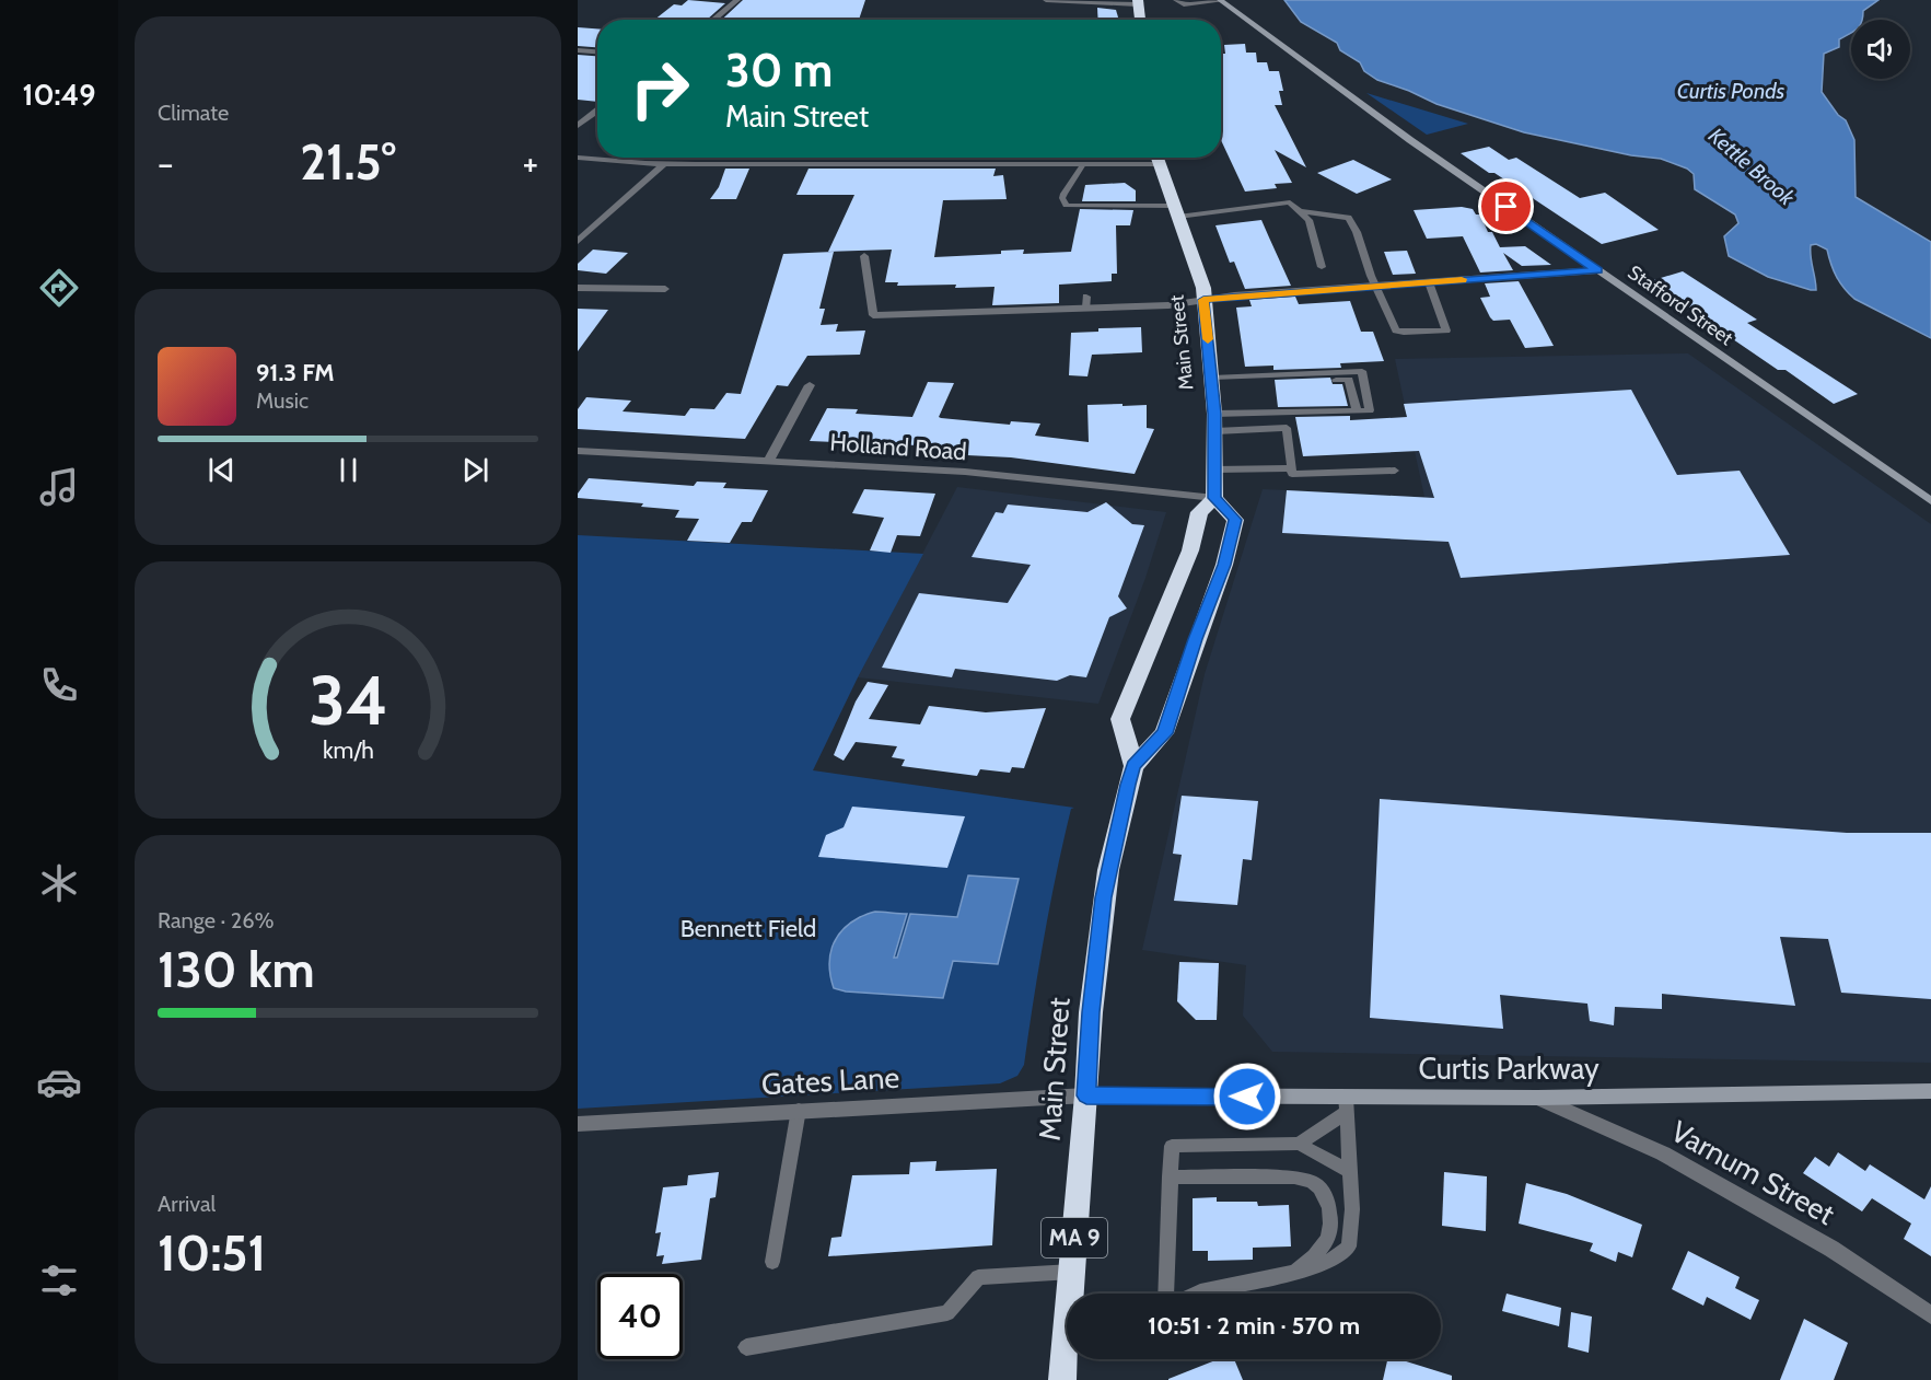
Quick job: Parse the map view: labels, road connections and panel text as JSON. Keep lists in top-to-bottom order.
{
  "streets": {
    "highway": ["Main Street", "MA 9"],
    "main road": ["Stafford Street", "Curtis Parkway"],
    "street": ["Holland Road", "Gates Lane", "Varnum Street"]
  },
  "crossings": [
    ["Main Street", "Holland Road"],
    ["Main Street", "Curtis Parkway"],
    ["Main Street", "Gates Lane"],
    ["Curtis Parkway", "Gates Lane"],
    ["Curtis Parkway", "Varnum Street"]
  ],
  "water": ["Curtis Ponds", "Kettle Brook"],
  "parks": ["Bennett Field"],
  "page": {
    "tabs": "10:49",
    "tile": [
      "Climate",
      ["Range · 26%", "130 km"],
      ["Arrival", "10:51"]
    ],
    "turn": ["30 m", "Main Street"],
    "heat": ["−", "21.5°", "+"],
    "song": ["91.3 FM", "Music"],
    "limit": "40",
    "trip": "10:51 · 2 min · 570 m",
    "gauge": ["34", "km/h"]
  }
}
